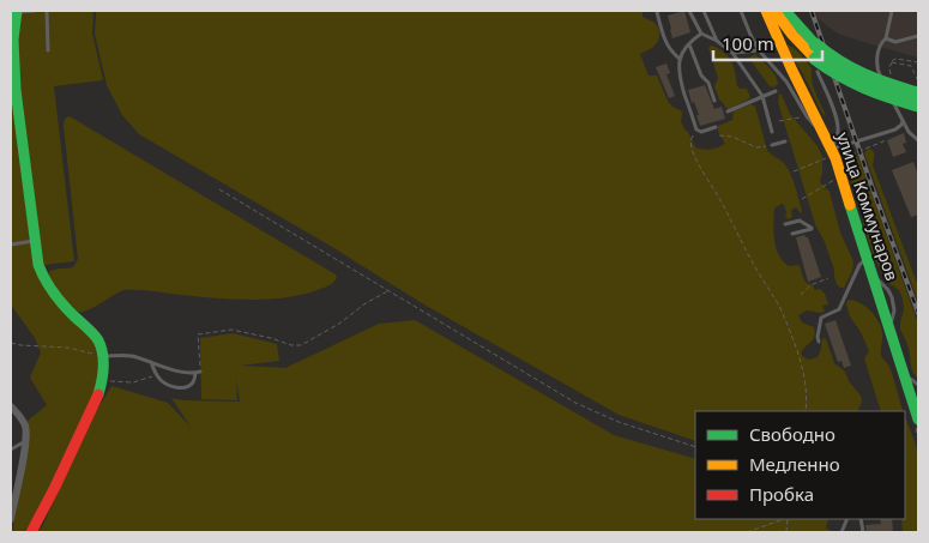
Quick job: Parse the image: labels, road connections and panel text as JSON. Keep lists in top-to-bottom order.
{
  "streets": {
    "main road": ["улица Коммунаров"]
  },
  "legend": ["Свободно", "Медленно", "Пробка"],
  "scale_bar": "100 m"
}
